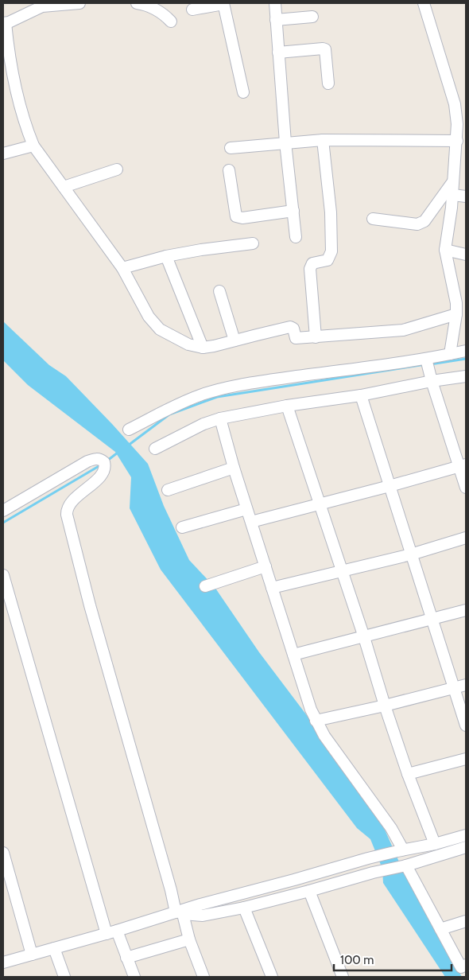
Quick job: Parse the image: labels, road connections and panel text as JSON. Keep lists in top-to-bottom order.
{
  "scale_bar": "100 m"
}
